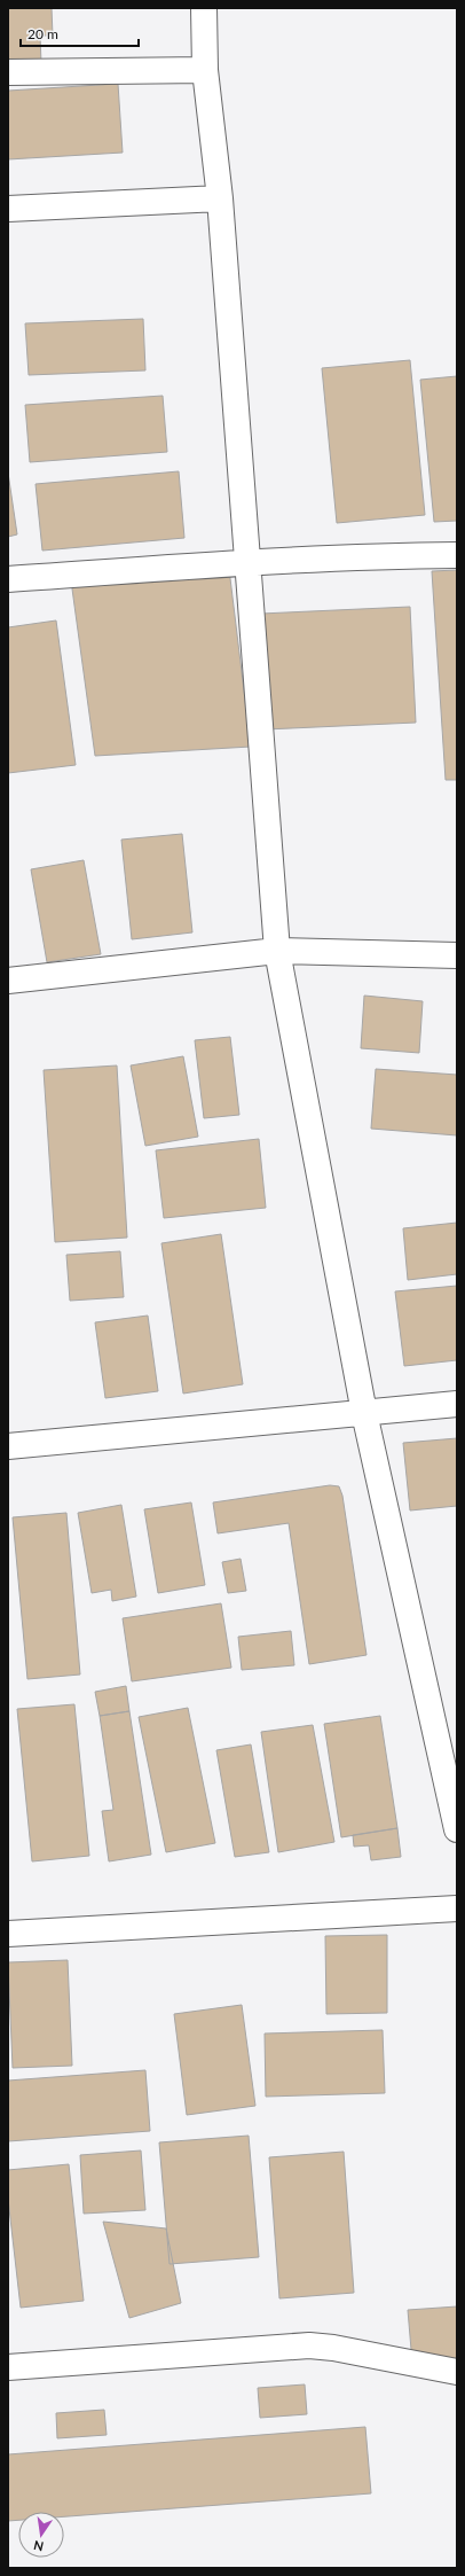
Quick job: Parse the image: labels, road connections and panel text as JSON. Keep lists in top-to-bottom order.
{
  "scale_bar": "20 m",
  "north": "bottom"
}
